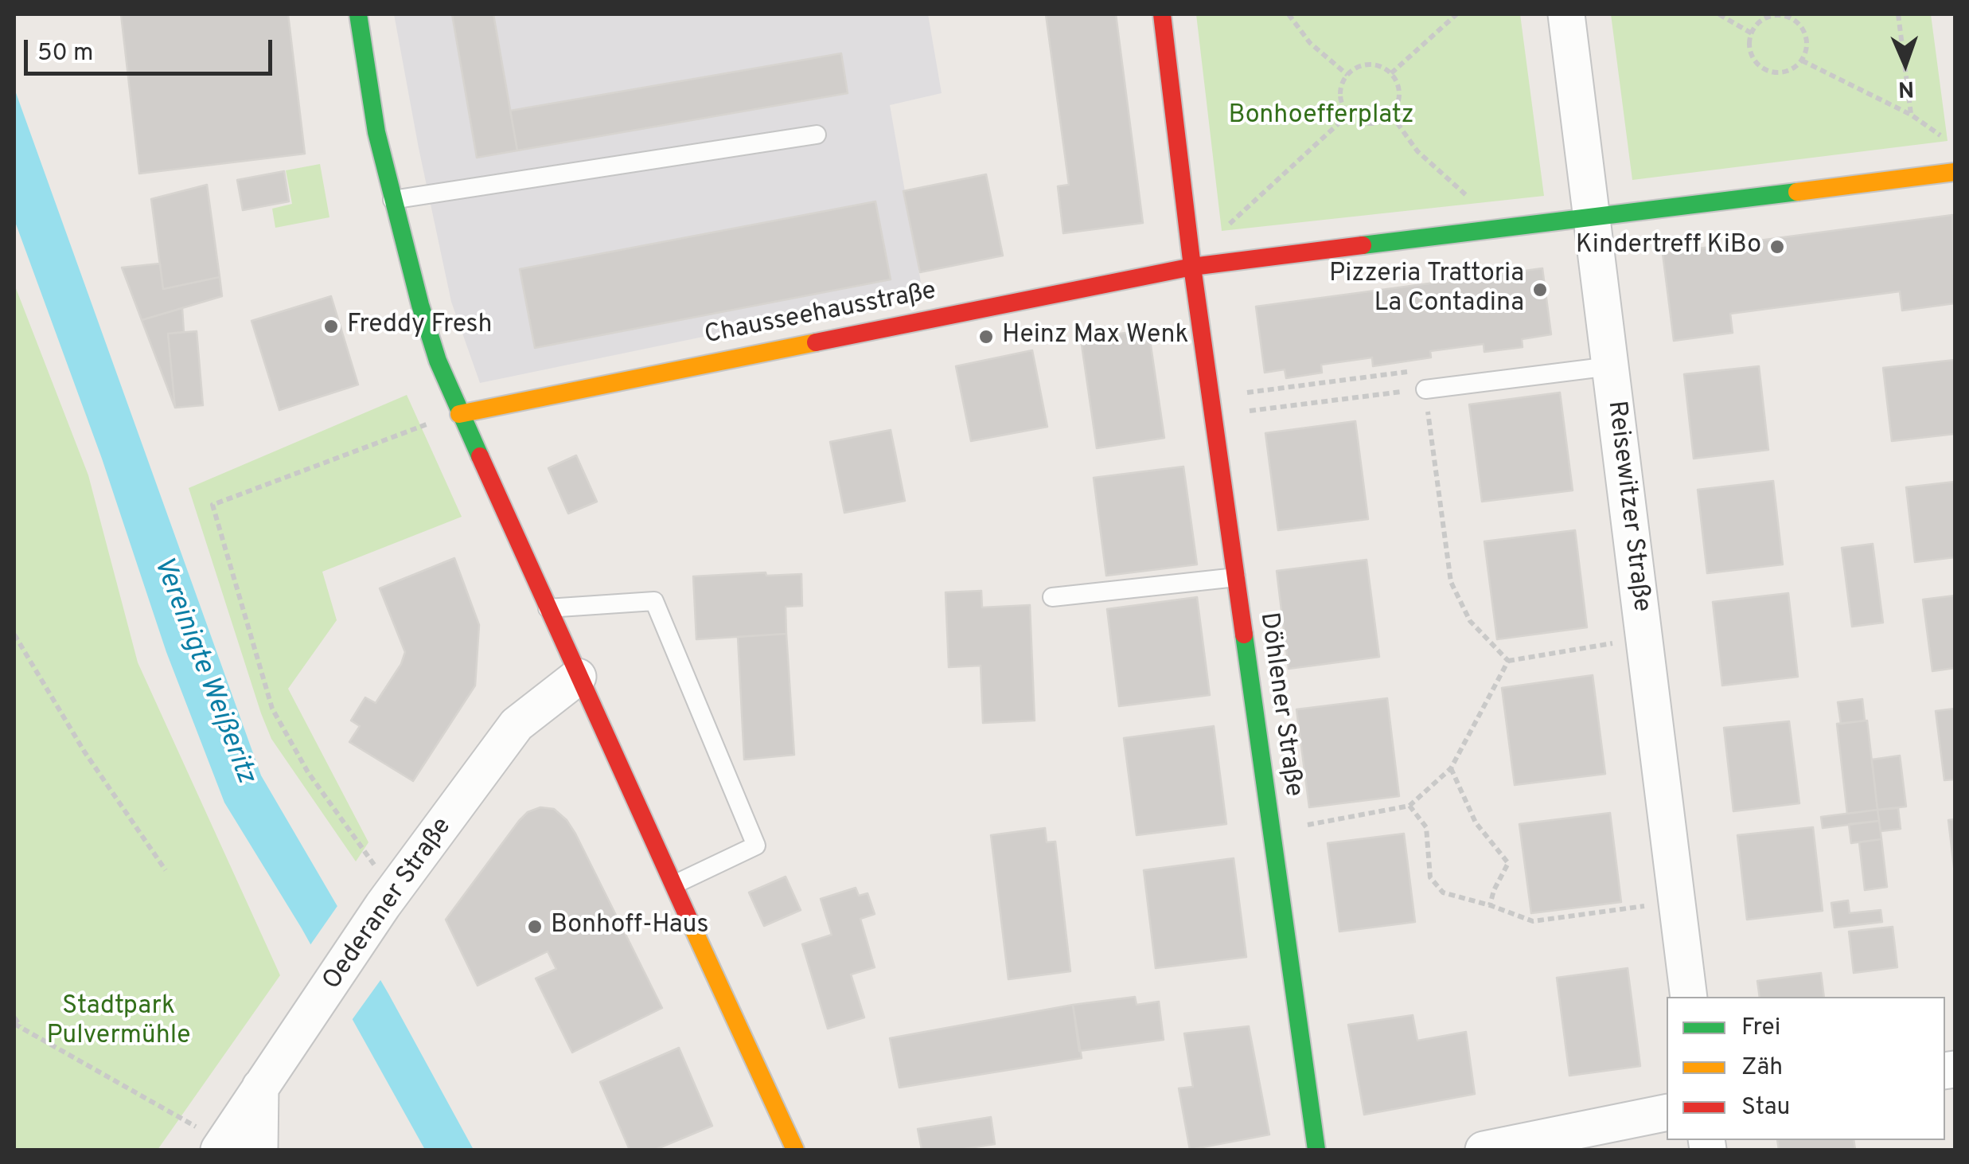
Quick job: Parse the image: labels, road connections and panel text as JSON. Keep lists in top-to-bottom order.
{
  "streets": {
    "street": [
      "Chausseehausstraße",
      "Reisewitzer Straße",
      "Döhlener Straße",
      "Oederaner Straße"
    ]
  },
  "crossings": [
    ["Chausseehausstraße", "Döhlener Straße"]
  ],
  "water": ["Vereinigte Weißeritz"],
  "parks": ["Bonhoefferplatz", "Stadtpark Pulvermühle"],
  "places": [
    "Kindertreff KiBo",
    "Pizzeria Trattoria La Contadina",
    "Freddy Fresh",
    "Heinz Max Wenk",
    "Bonhoff-Haus"
  ],
  "legend": ["Frei", "Zäh", "Stau"],
  "scale_bar": "50 m",
  "north": "bottom"
}
